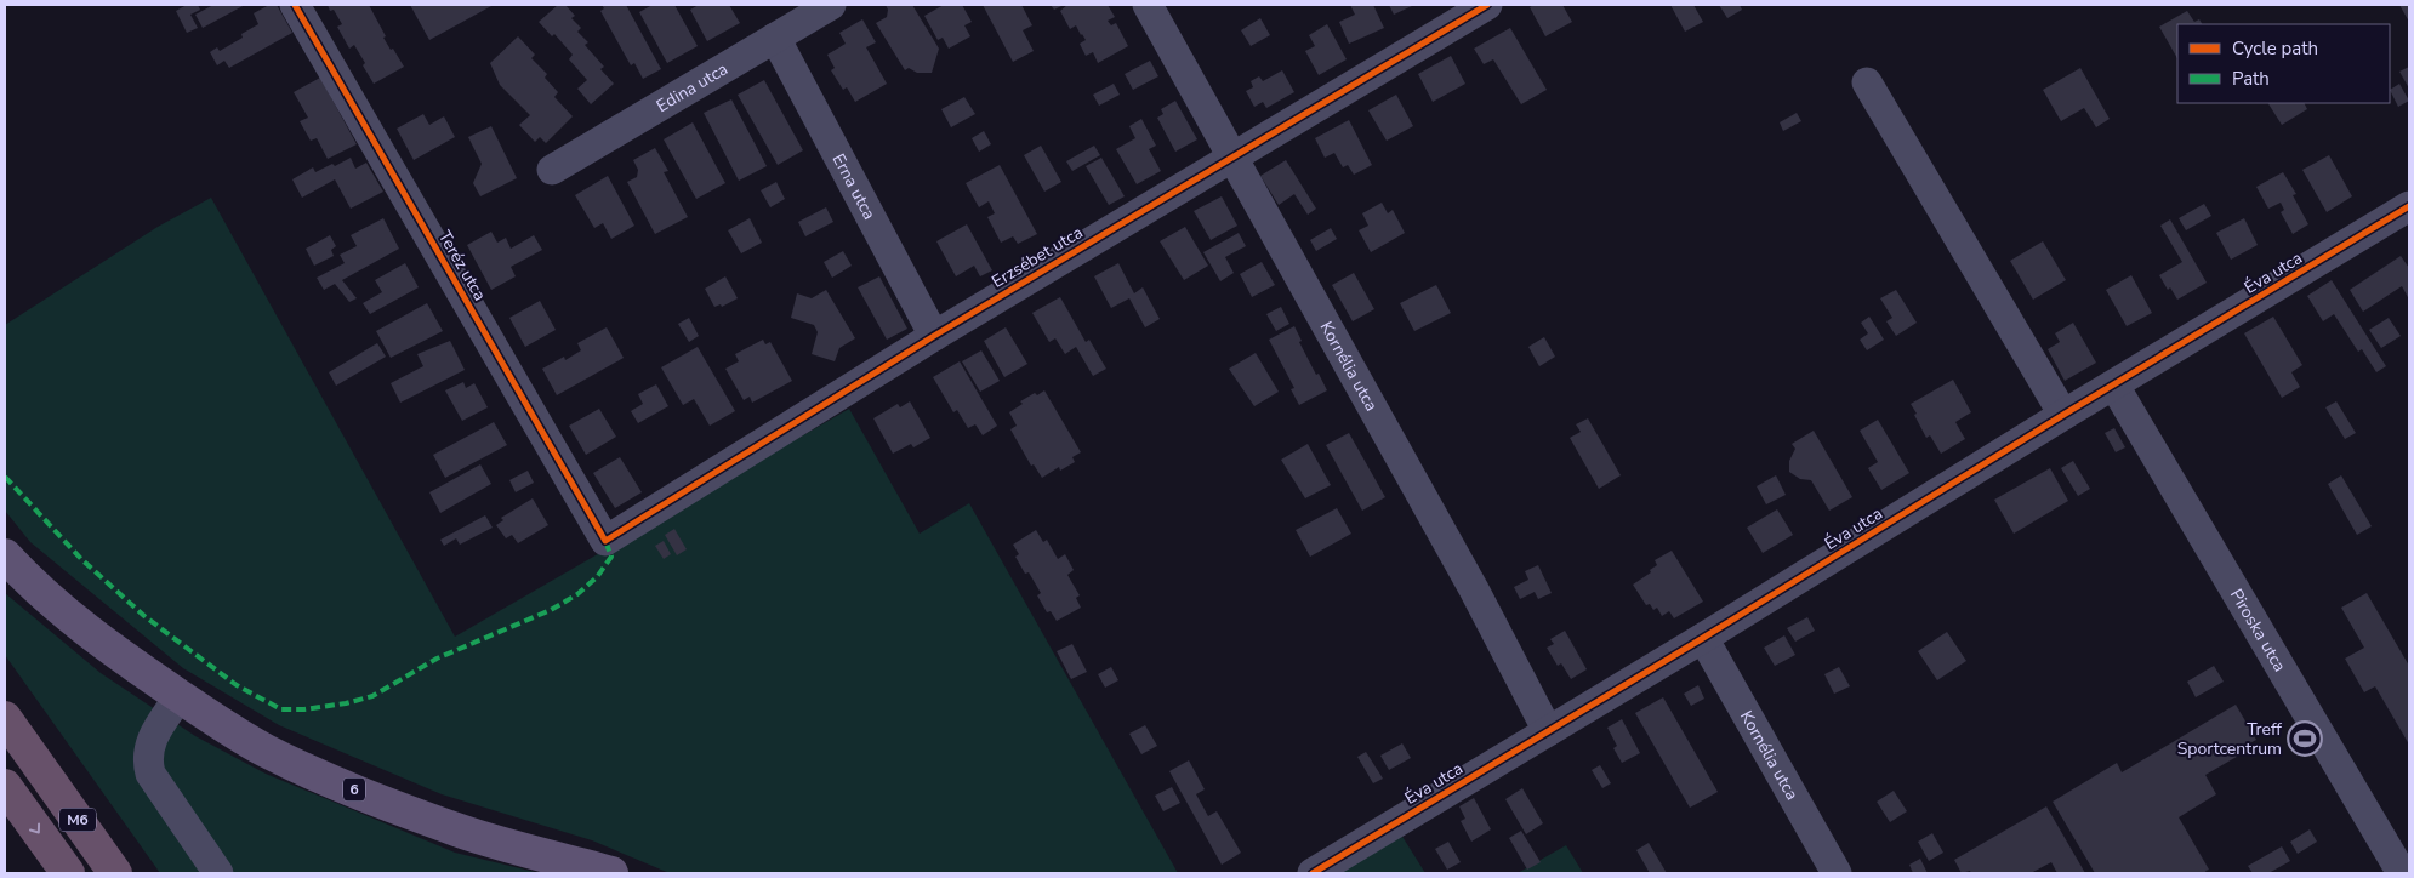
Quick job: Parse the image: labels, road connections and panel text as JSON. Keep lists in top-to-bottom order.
{
  "streets": {
    "highway": ["M6"],
    "main road": ["6"],
    "street": [
      "Edina utca",
      "Erna utca",
      "Erzsébet utca",
      "Teréz utca",
      "Éva utca",
      "Kornélia utca",
      "Piroska utca"
    ]
  },
  "crossings": [
    ["Edina utca", "Erna utca"],
    ["Erna utca", "Erzsébet utca"],
    ["Erzsébet utca", "Teréz utca"],
    ["Erzsébet utca", "Kornélia utca"],
    ["Éva utca", "Kornélia utca"],
    ["Éva utca", "Piroska utca"]
  ],
  "places": {
    "sports": ["Treff Sportcentrum"]
  },
  "legend": ["Cycle path", "Path"]
}
